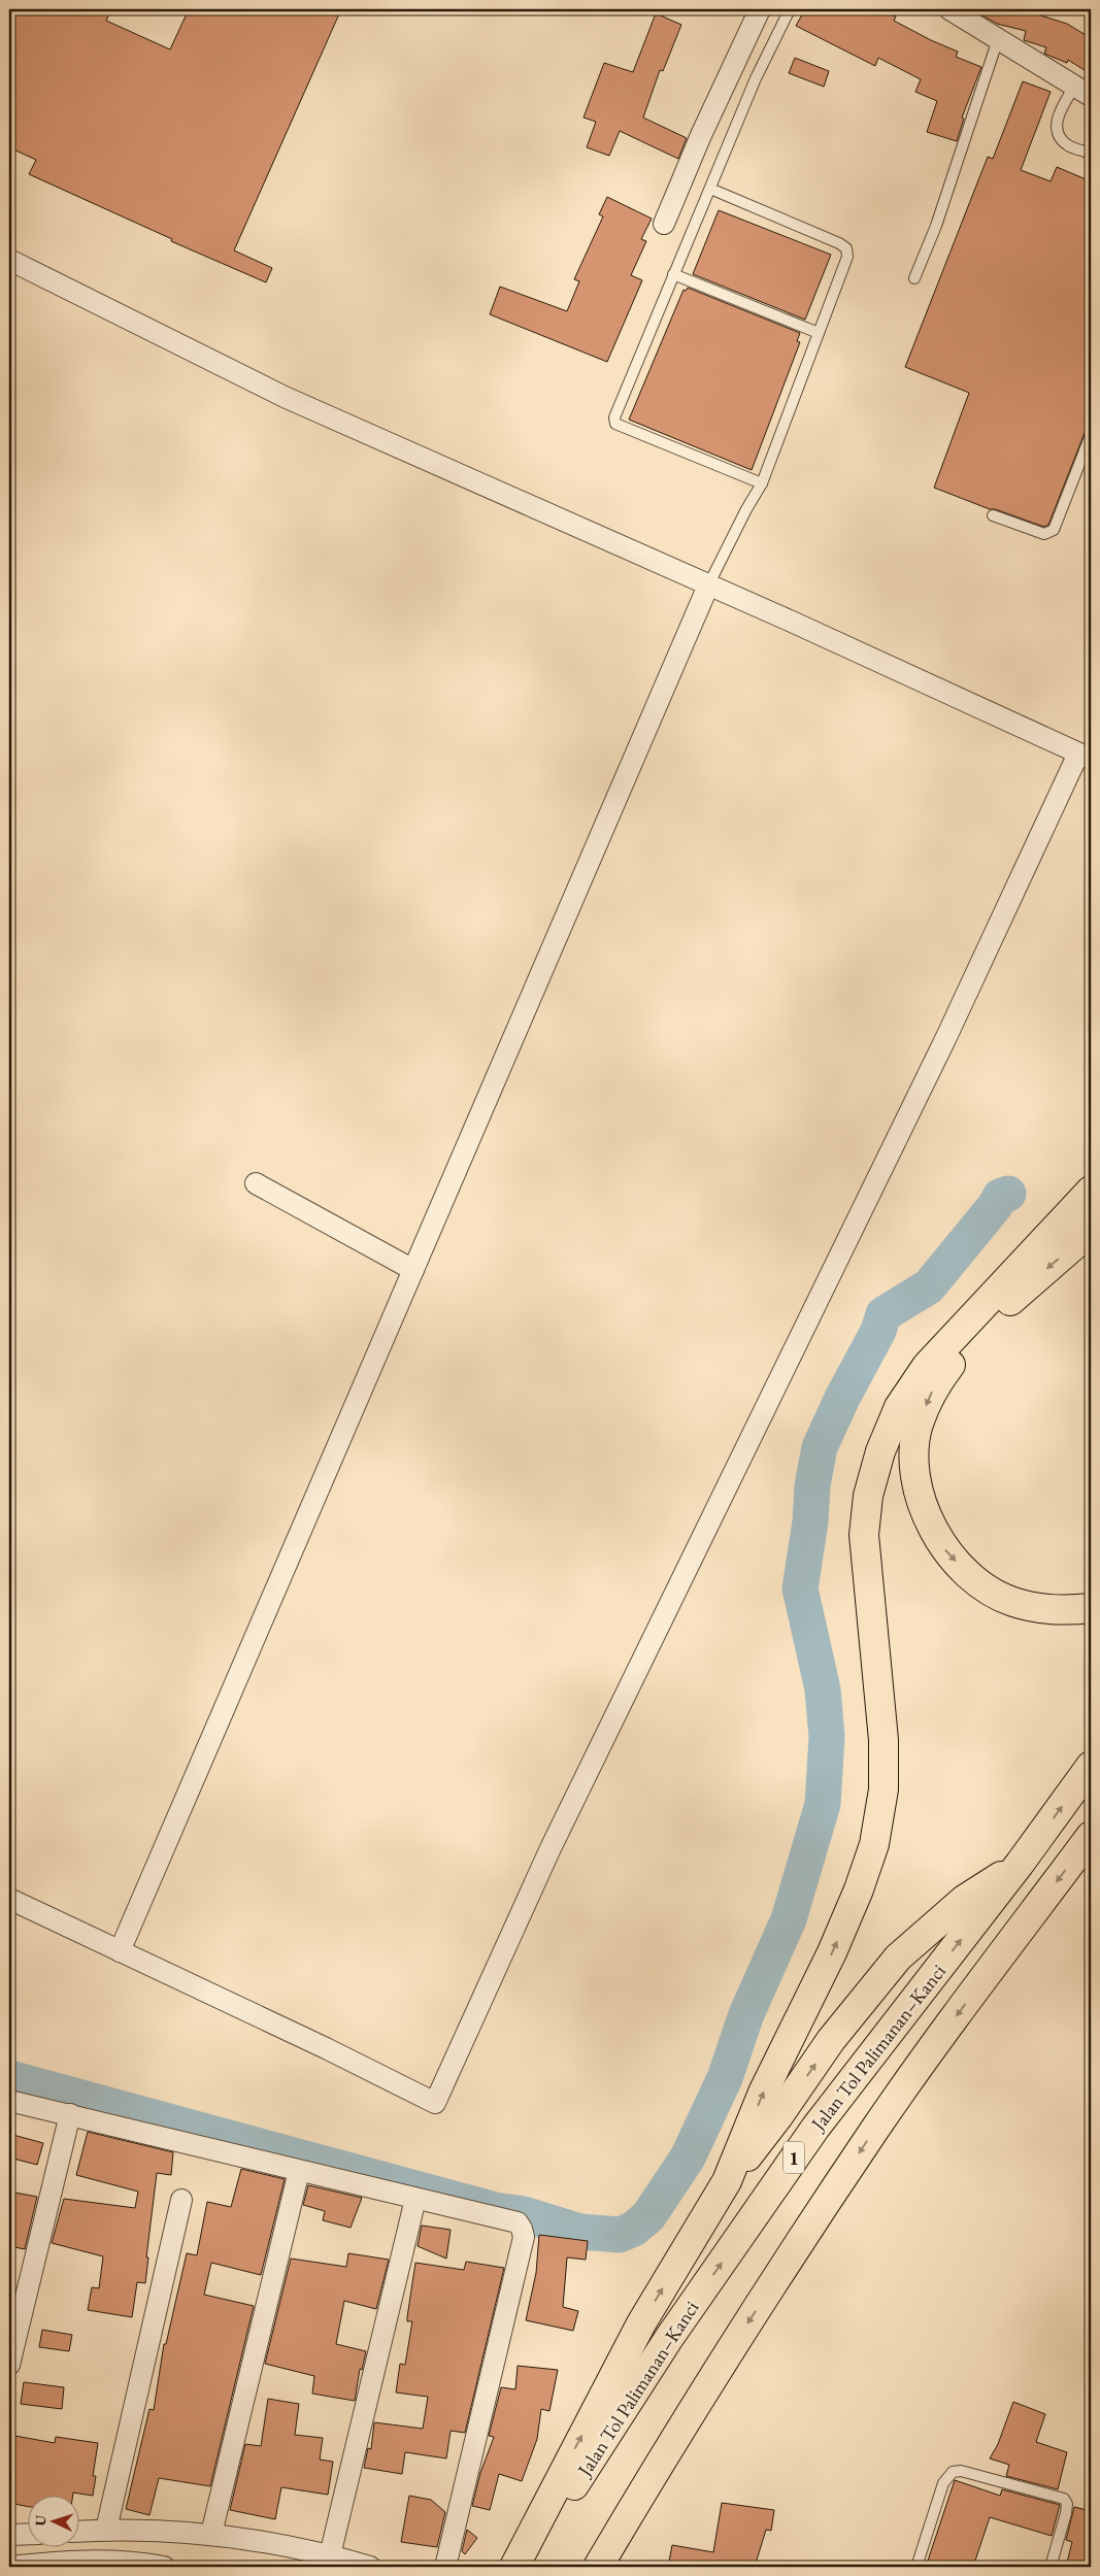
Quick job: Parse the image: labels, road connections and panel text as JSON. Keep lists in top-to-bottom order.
{
  "streets": {
    "highway": ["Jalan Tol Palimanan–Kanci", "1"]
  },
  "north": "left"
}
